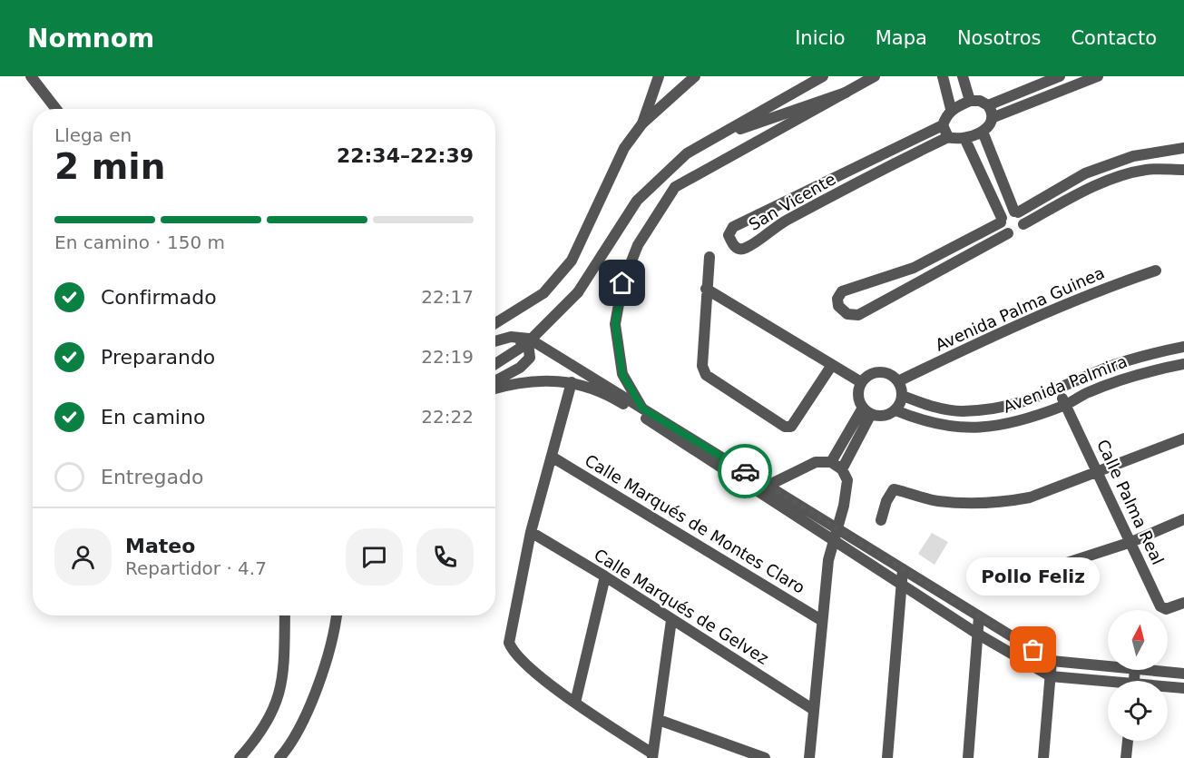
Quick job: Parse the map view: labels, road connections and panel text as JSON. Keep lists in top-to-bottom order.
{
  "streets": {
    "street": [
      "San Vicente",
      "Avenida Palma Guinea",
      "Avenida Palmira",
      "Calle Palma Real",
      "Calle Marqués de Montes Claro",
      "Calle Marqués de Gelvez"
    ]
  },
  "crossings": [
    ["Avenida Palma Guinea", "Avenida Palmira"],
    ["Avenida Palmira", "Calle Palma Real"]
  ],
  "places": ["Pollo Feliz"],
  "north": "top",
  "page": {
    "header": "Nomnom",
    "nav": [
      "Inicio",
      "Mapa",
      "Nosotros",
      "Contacto"
    ],
    "heading": ["2 min", "Llega en", "22:34–22:39"],
    "panel": ["Mateo", "Repartidor · 4.7"],
    "bar": "En camino · 150 m",
    "list": [
      ["Confirmado", "22:17"],
      ["Preparando", "22:19"],
      ["En camino", "22:22"],
      "Entregado"
    ],
    "bubble": "Pollo Feliz"
  }
}
